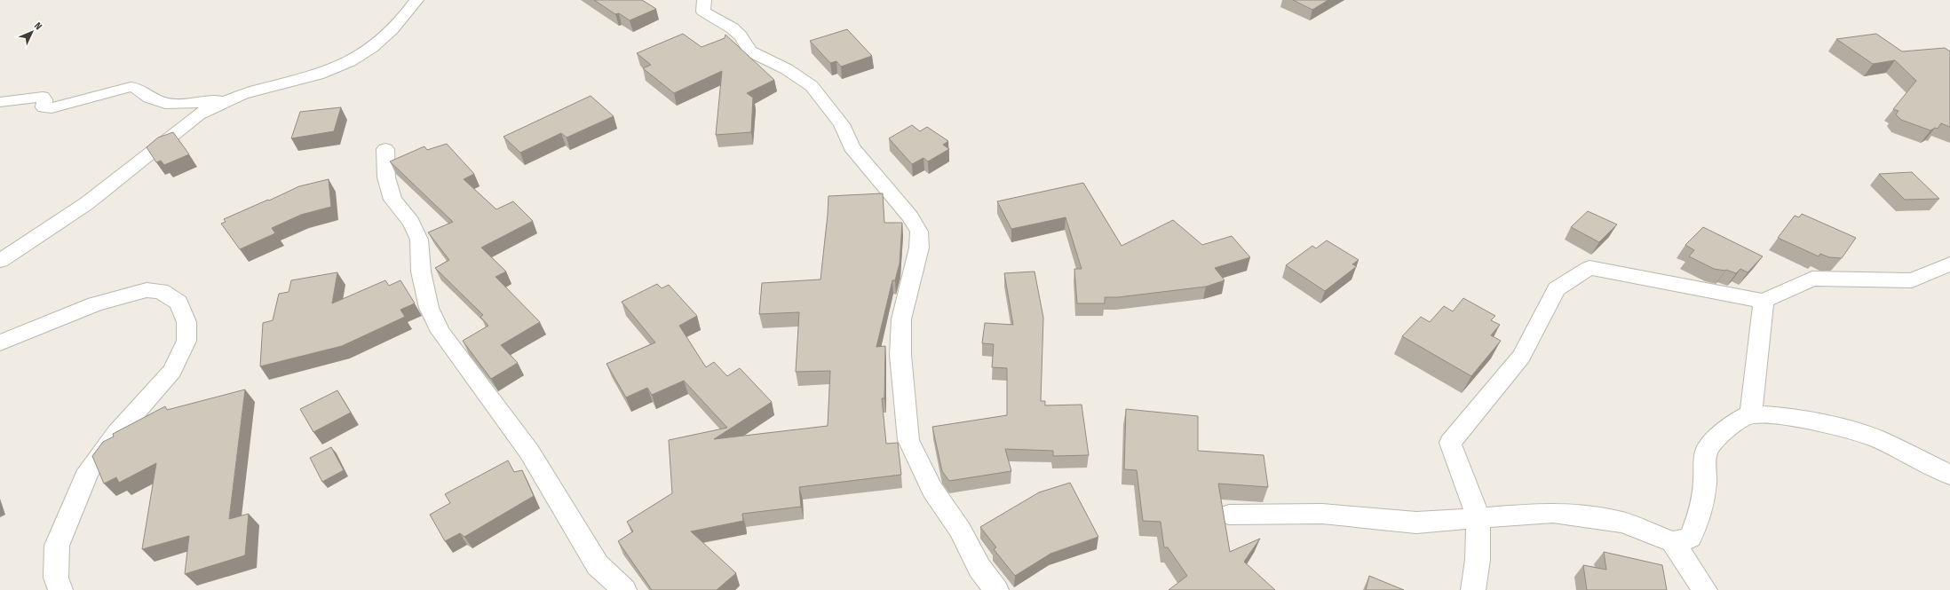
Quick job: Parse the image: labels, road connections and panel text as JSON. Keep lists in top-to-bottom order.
{
  "north": "top right"
}
